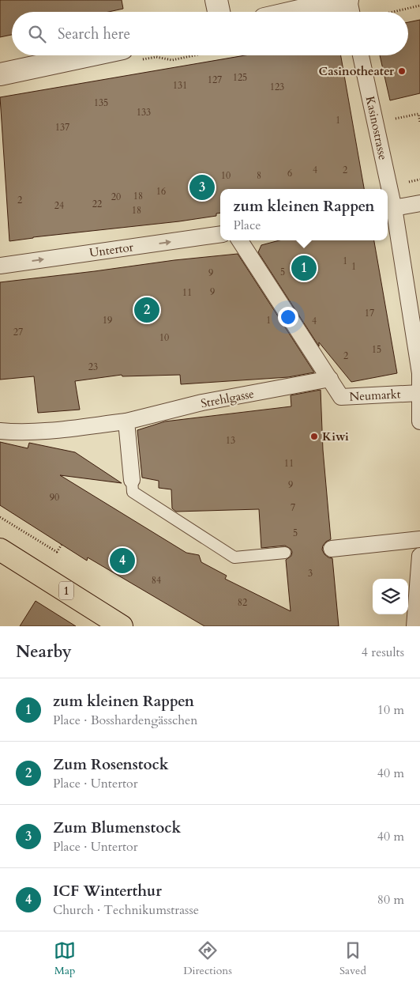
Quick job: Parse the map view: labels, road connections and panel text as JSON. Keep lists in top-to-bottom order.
{
  "streets": {
    "main road": ["1"],
    "street": [
      "Kasinostrasse",
      "Untertor",
      "Neumarkt",
      "Strehlgasse"
    ]
  },
  "crossings": [
    ["Neumarkt", "Strehlgasse"]
  ],
  "one_way": ["Untertor"],
  "places": ["Casinotheater", "Kiwi"],
  "house_numbers": [
    "125",
    "127",
    "131",
    "123",
    "135",
    "133",
    "1",
    "137",
    "4",
    "2",
    "6",
    "10",
    "8",
    "16",
    "18",
    "20",
    "2",
    "22",
    "24",
    "18",
    "1",
    "1",
    "5",
    "9",
    "9",
    "11",
    "17",
    "19",
    "1",
    "4",
    "27",
    "10",
    "15",
    "2",
    "23",
    "13",
    "11",
    "9",
    "90",
    "7",
    "5",
    "3",
    "84",
    "82"
  ],
  "page": {
    "search": "Search here",
    "pins": [
      "3",
      "1",
      "2",
      "4"
    ],
    "popup": ["zum kleinen Rappen", "Place"],
    "heading": ["Nearby", "4 results"],
    "list": [
      {
        "mark": "1",
        "name": "zum kleinen Rappen",
        "note": "Place · Bosshardengässchen",
        "value": "10 m"
      },
      {
        "mark": "2",
        "name": "Zum Rosenstock",
        "note": "Place · Untertor",
        "value": "40 m"
      },
      {
        "mark": "3",
        "name": "Zum Blumenstock",
        "note": "Place · Untertor",
        "value": "40 m"
      },
      {
        "mark": "4",
        "name": "ICF Winterthur",
        "note": "Church · Technikumstrasse",
        "value": "80 m"
      }
    ],
    "nav": ["Map", "Directions", "Saved"]
  }
}
